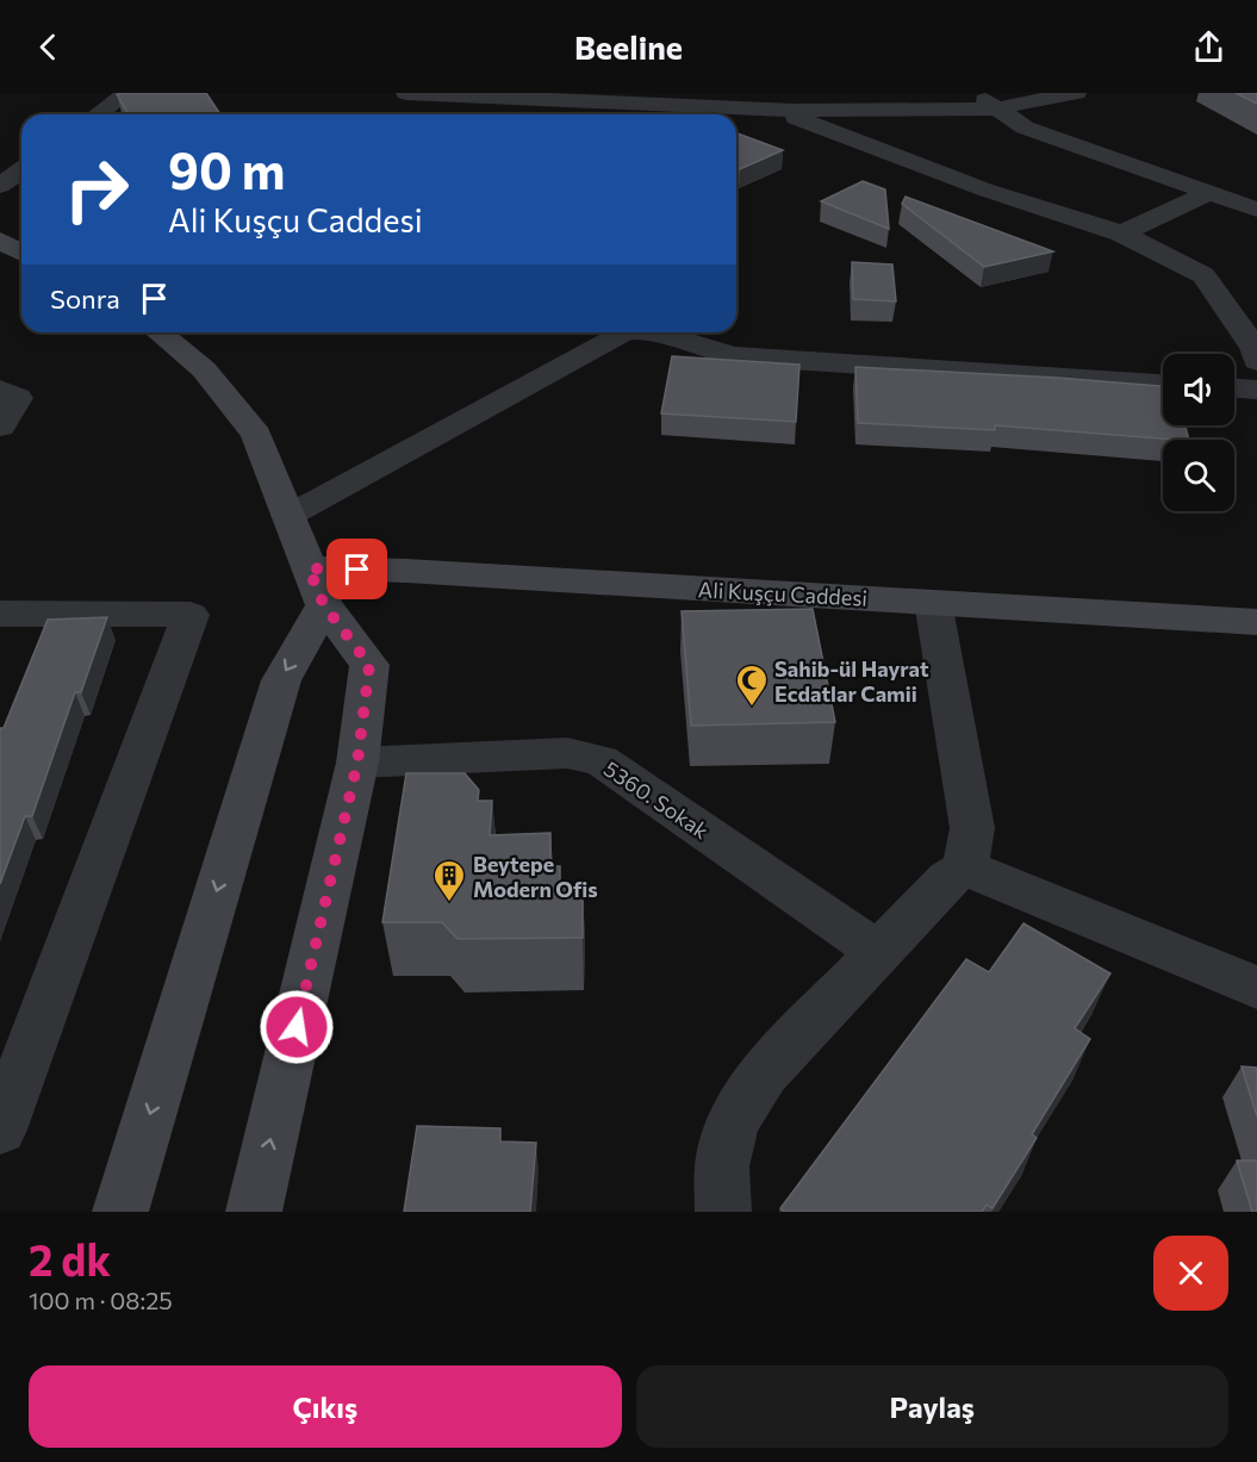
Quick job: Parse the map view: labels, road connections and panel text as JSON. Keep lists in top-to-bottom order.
{
  "streets": {
    "street": ["Ali Kuşçu Caddesi", "5360. Sokak"]
  },
  "places": {
    "mosque": ["Sahib-ül Hayrat Ecdatlar Camii"],
    "building": ["Beytepe Modern Ofis"]
  },
  "page": {
    "header": "Beeline",
    "turn": ["90 m", "Ali Kuşçu Caddesi"],
    "then": "Sonra",
    "heading": ["2 dk", "100 m · 08:25"],
    "buttons": ["Çıkış", "Paylaş"]
  }
}
